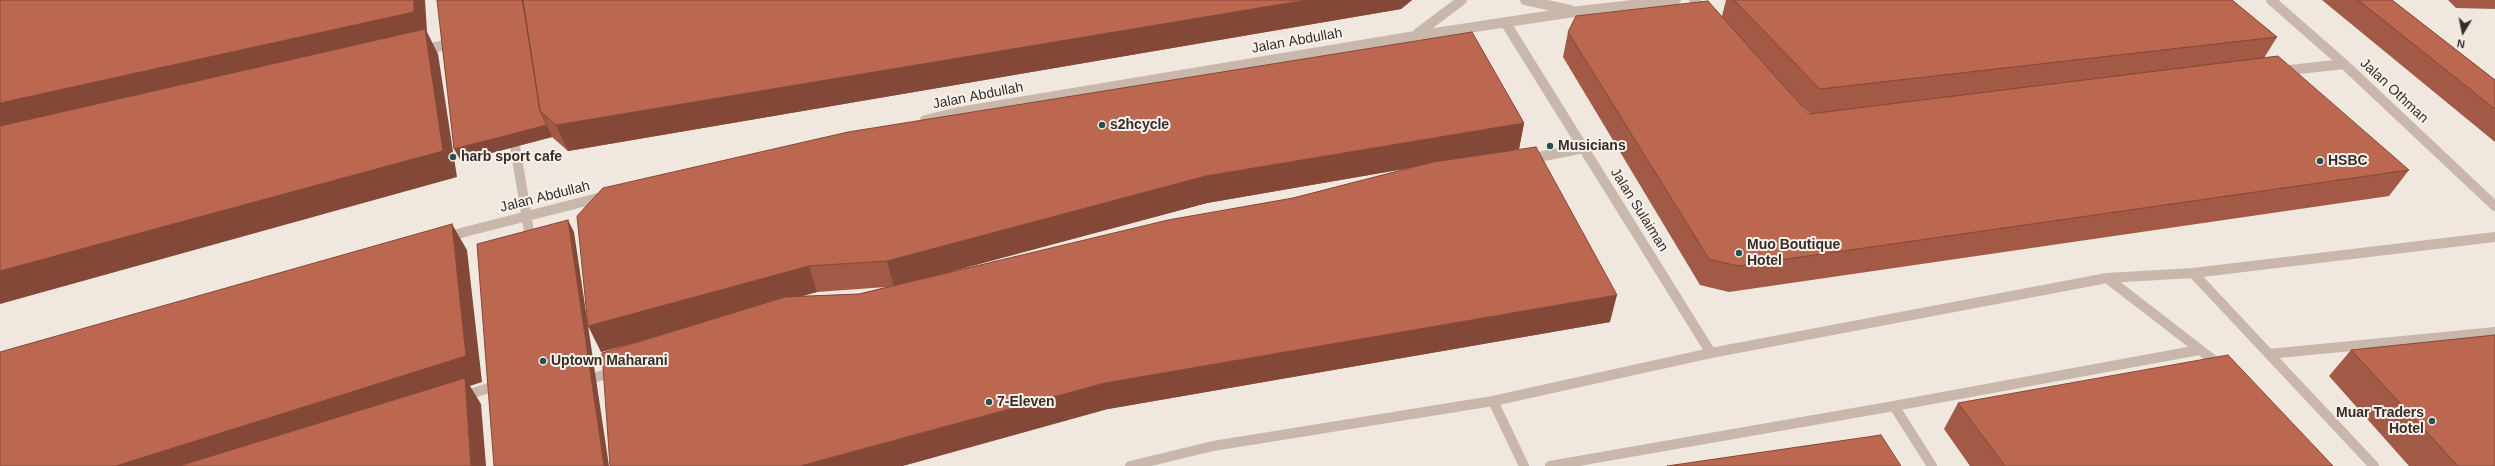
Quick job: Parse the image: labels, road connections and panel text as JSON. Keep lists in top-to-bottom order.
{
  "streets": {
    "street": ["Jalan Abdullah", "Jalan Othman", "Jalan Sulaiman"]
  },
  "crossings": [
    ["Jalan Abdullah", "Jalan Sulaiman"]
  ],
  "places": [
    "s2hcycle",
    "Musicians",
    "harb sport cafe",
    "HSBC",
    "Muo Boutique Hotel",
    "Uptown Maharani",
    "7-Eleven",
    "Muar Traders Hotel"
  ],
  "north": "bottom"
}
